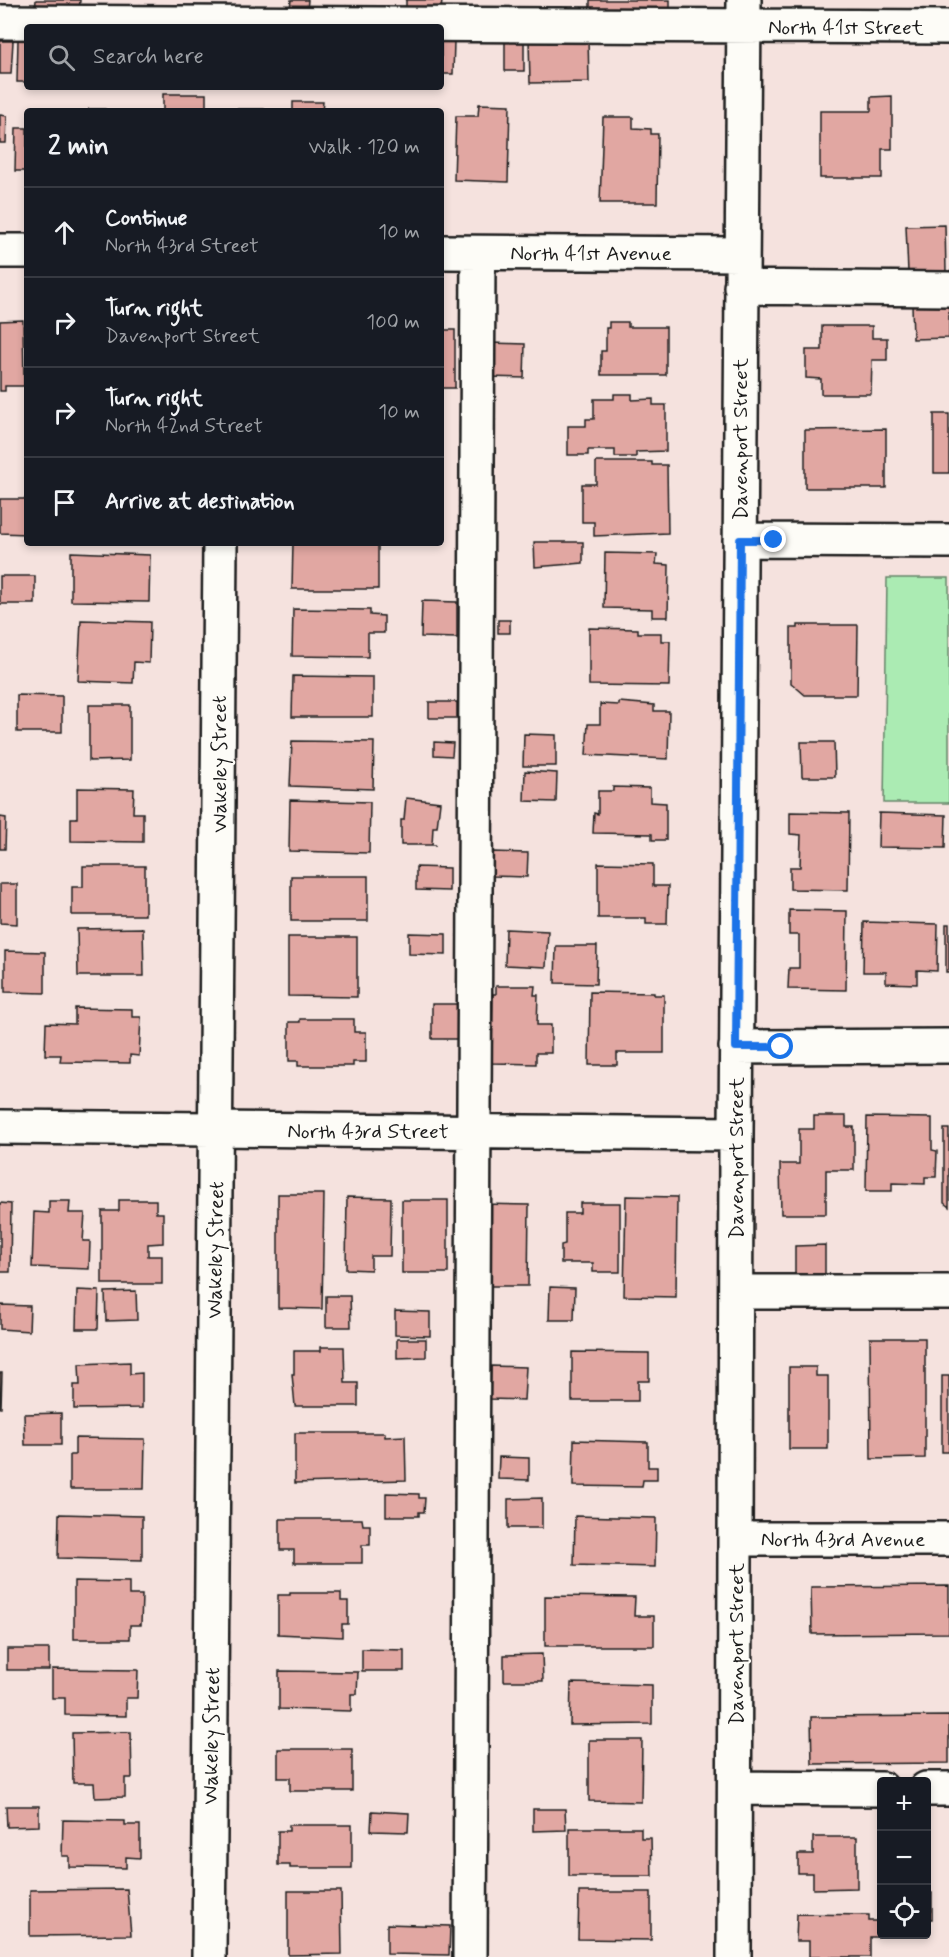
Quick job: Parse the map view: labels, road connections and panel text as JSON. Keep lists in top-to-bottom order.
{
  "streets": {
    "street": [
      "North 41st Street",
      "North 41st Avenue",
      "Davenport Street",
      "Wakeley Street",
      "North 43rd Street",
      "North 43rd Avenue"
    ]
  },
  "crossings": [
    ["North 41st Street", "Davenport Street"],
    ["North 41st Avenue", "Davenport Street"],
    ["Davenport Street", "North 43rd Street"],
    ["Davenport Street", "North 43rd Avenue"],
    ["Wakeley Street", "North 43rd Street"]
  ],
  "page": {
    "search": "Search here",
    "heading": ["2 min", "Walk · 120 m"],
    "list": [
      ["Continue", "North 43rd Street", "10 m"],
      ["Turn right", "Davenport Street", "100 m"],
      ["Turn right", "North 42nd Street", "10 m"],
      "Arrive at destination"
    ],
    "map_buttons": ["+", "−"]
  }
}
